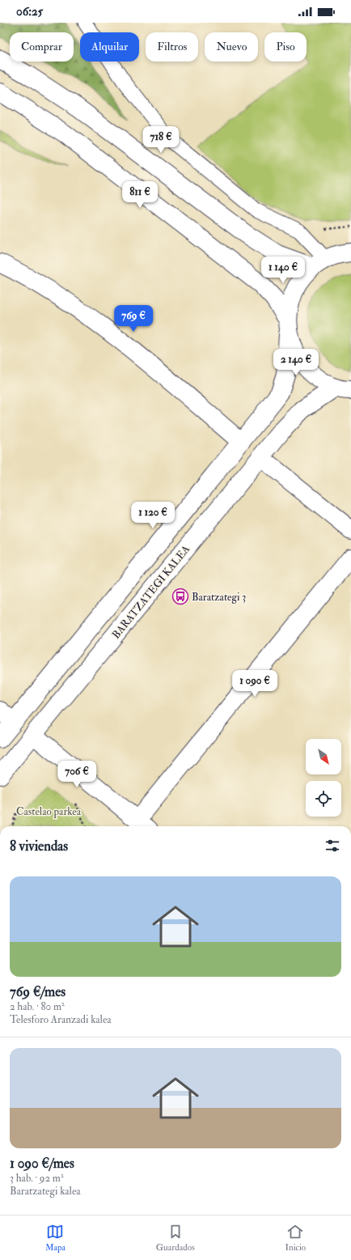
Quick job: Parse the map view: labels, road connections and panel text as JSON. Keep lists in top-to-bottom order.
{
  "streets": {
    "main road": ["BARATZATEGI KALEA"]
  },
  "parks": ["Castelao parkea"],
  "places": {
    "bus stop": ["Baratzategi 3"]
  },
  "north": "bottom right",
  "page": {
    "status": "06:25",
    "chip": [
      "Comprar",
      "Alquilar",
      "Filtros",
      "Nuevo",
      "Piso"
    ],
    "price": [
      "718 €",
      "811 €",
      "1 140 €",
      "769 €",
      "2 140 €",
      "1 120 €",
      "1 090 €",
      "706 €"
    ],
    "heading": "8 viviendas",
    "list": [
      {
        "name": "769 €/mes",
        "note": "2 hab. · 80 m² · Telesforo Aranzadi kalea"
      },
      {
        "name": "1 090 €/mes",
        "note": "3 hab. · 92 m² · Baratzategi kalea"
      }
    ],
    "tabs": ["Mapa", "Guardados", "Inicio"]
  }
}
